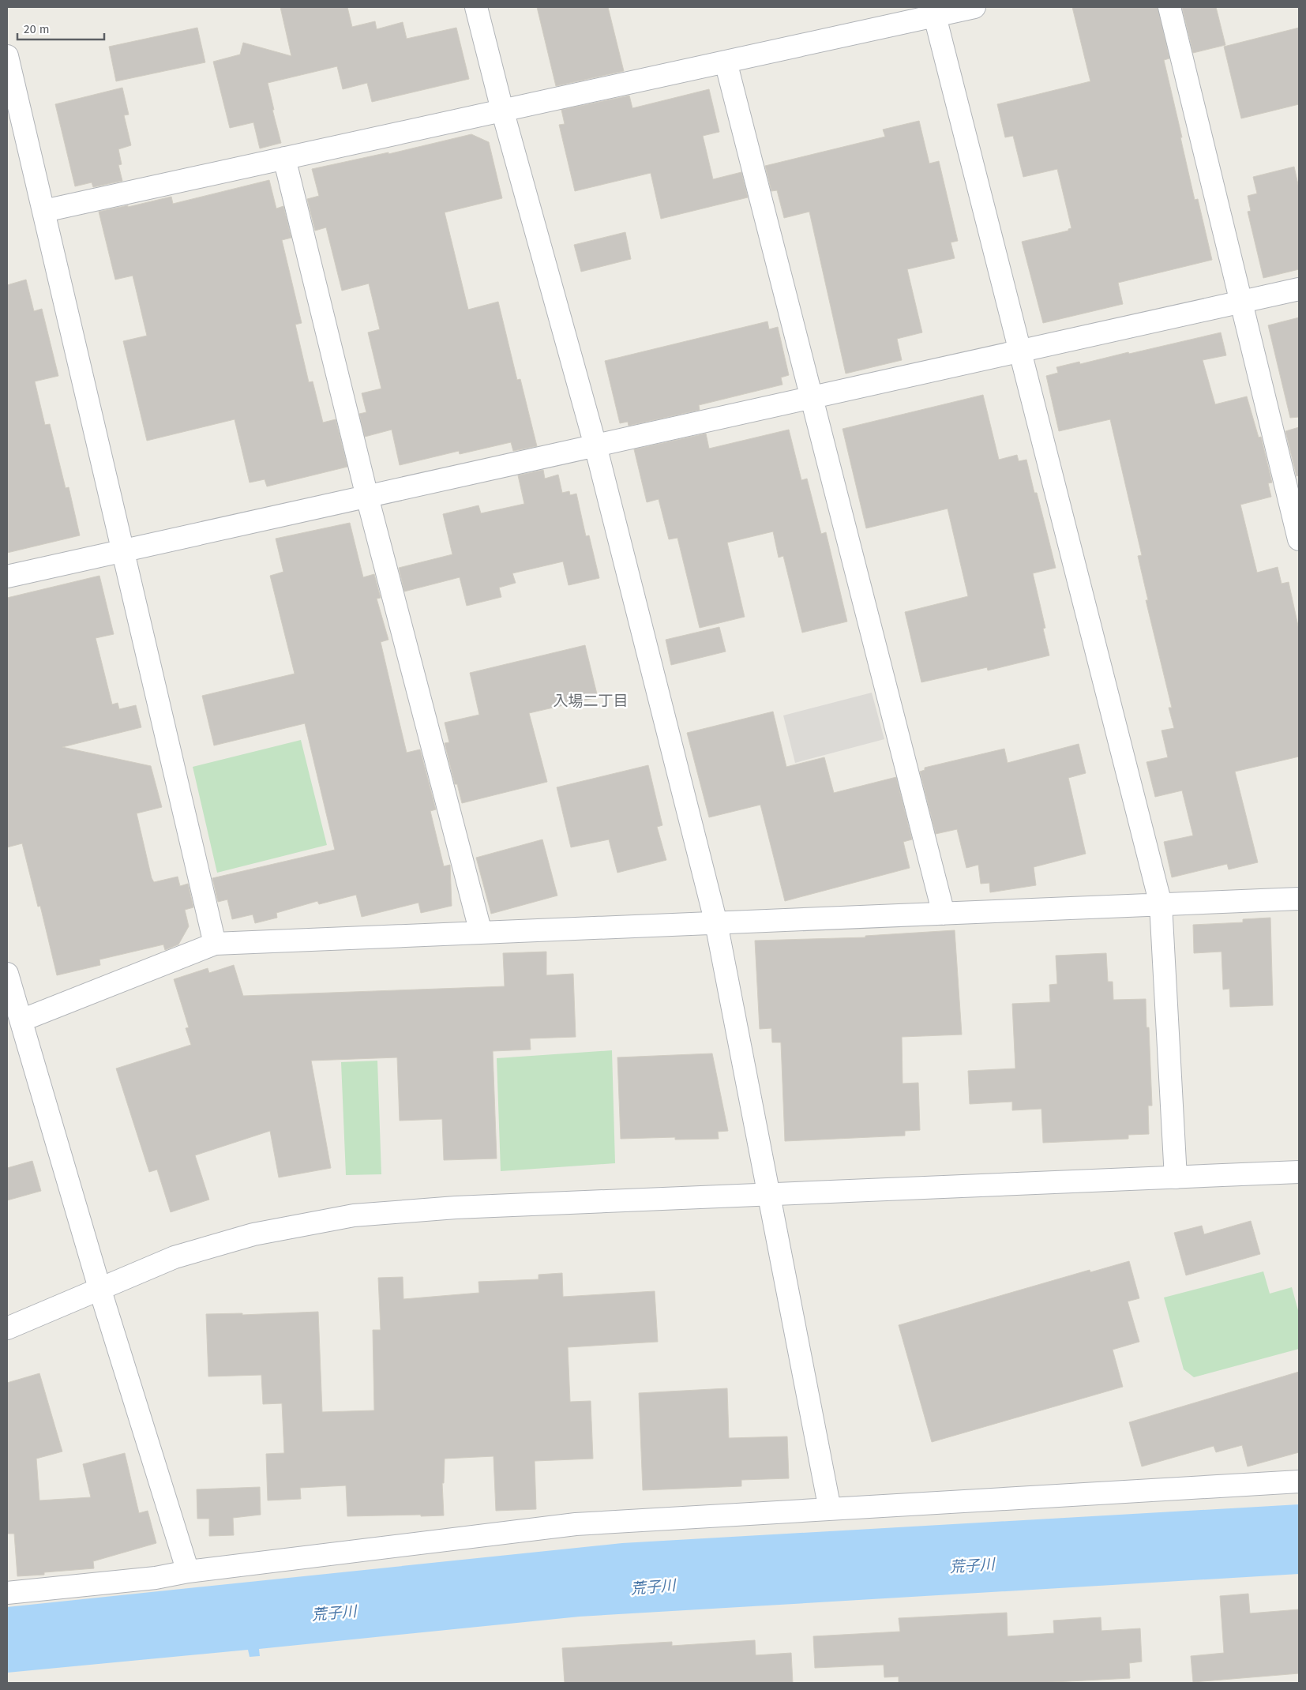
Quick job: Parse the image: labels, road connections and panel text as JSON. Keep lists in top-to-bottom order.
{
  "districts": ["入場二丁目"],
  "water": ["荒子川"],
  "scale_bar": "20 m"
}
